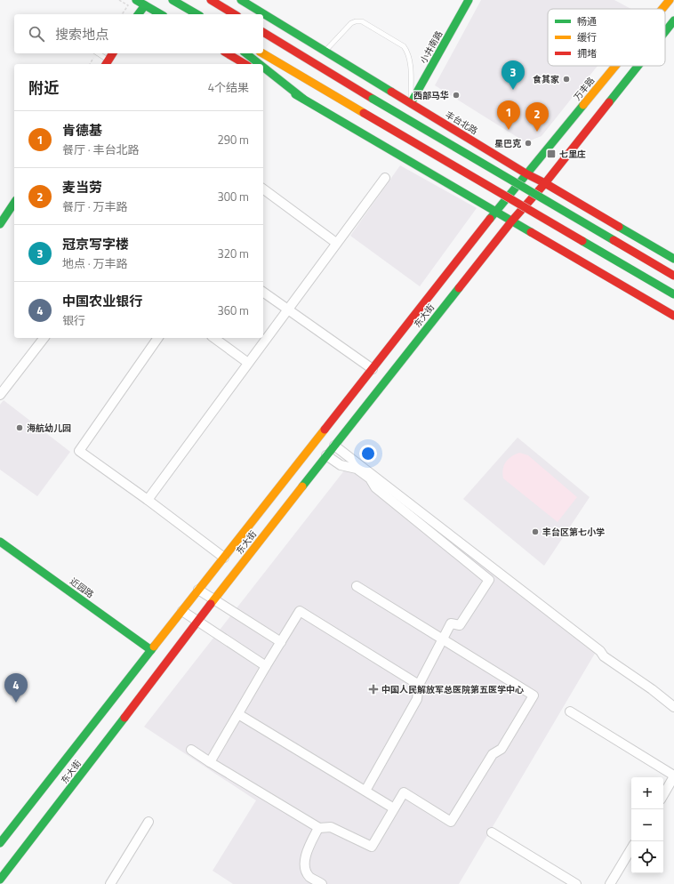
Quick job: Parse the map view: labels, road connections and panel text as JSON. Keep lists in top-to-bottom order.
{
  "streets": {
    "main road": [
      "小井南路",
      "万丰路",
      "丰台北路",
      "东大街",
      "近园路"
    ]
  },
  "crossings": [
    ["小井南路", "丰台北路"],
    ["万丰路", "丰台北路"],
    ["万丰路", "东大街"],
    ["丰台北路", "东大街"],
    ["东大街", "近园路"]
  ],
  "places": {
    "other": [
      "食其家",
      "西部马华",
      "星巴克",
      "海航幼儿园",
      "丰台区第七小学"
    ],
    "transit": ["七里庄"],
    "health": ["中国人民解放军总医院第五医学中心"]
  },
  "legend": ["畅通", "缓行", "拥堵"],
  "page": {
    "search": "搜索地点",
    "pins": [
      "3",
      "1",
      "2",
      "4"
    ],
    "heading": ["附近", "4个结果"],
    "list": [
      {
        "mark": "1",
        "name": "肯德基",
        "note": "餐厅 · 丰台北路",
        "value": "290 m"
      },
      {
        "mark": "2",
        "name": "麦当劳",
        "note": "餐厅 · 万丰路",
        "value": "300 m"
      },
      {
        "mark": "3",
        "name": "冠京写字楼",
        "note": "地点 · 万丰路",
        "value": "320 m"
      },
      {
        "mark": "4",
        "name": "中国农业银行",
        "note": "银行",
        "value": "360 m"
      }
    ],
    "map_buttons": ["+", "−"]
  }
}
